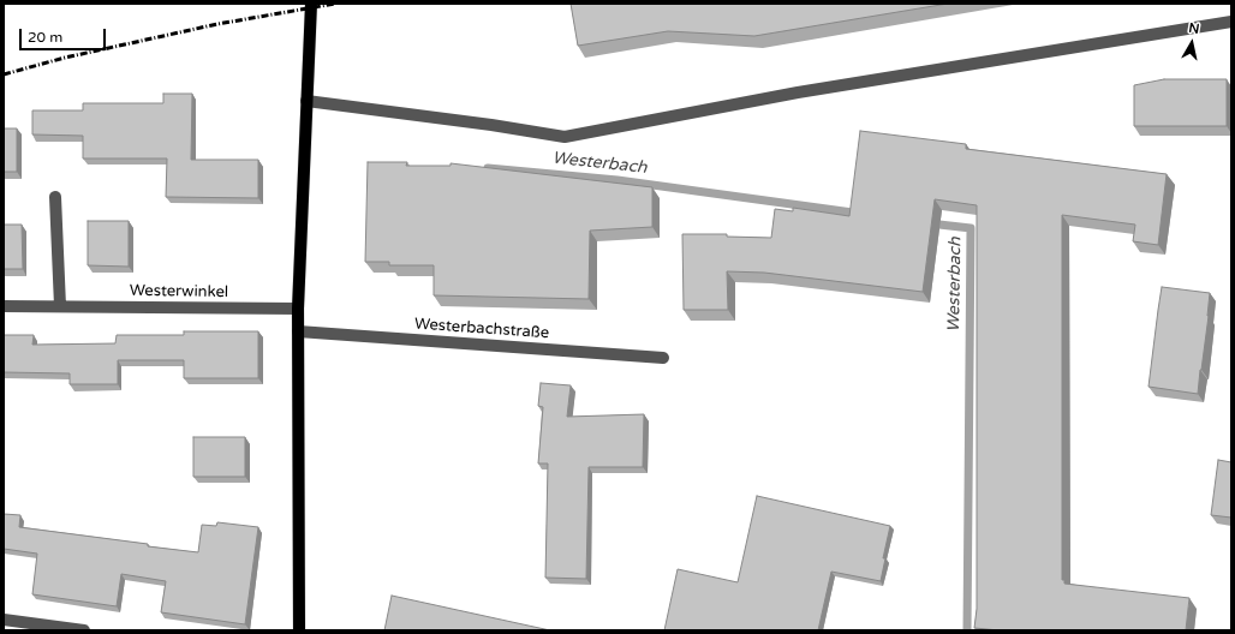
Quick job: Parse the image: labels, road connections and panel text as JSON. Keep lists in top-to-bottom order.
{
  "streets": {
    "street": ["Westerwinkel", "Westerbachstraße"]
  },
  "water": ["Westerbach"],
  "scale_bar": "20 m",
  "north": "top"
}
